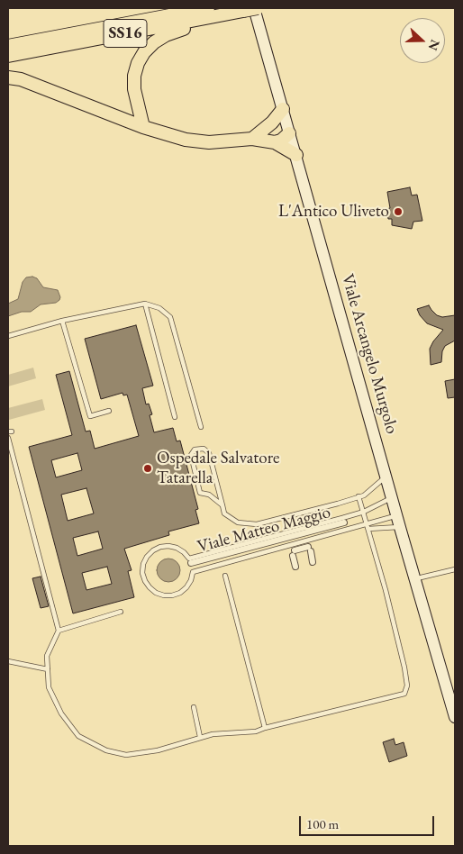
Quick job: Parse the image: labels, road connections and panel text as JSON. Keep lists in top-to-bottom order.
{
  "streets": {
    "highway": ["SS16"],
    "main road": ["Viale Arcangelo Murgolo"],
    "street": ["Viale Matteo Maggio"]
  },
  "crossings": [
    ["SS16", "Viale Arcangelo Murgolo"]
  ],
  "places": ["L'Antico Uliveto", "Ospedale Salvatore Tatarella"],
  "scale_bar": "100 m",
  "north": "right"
}
